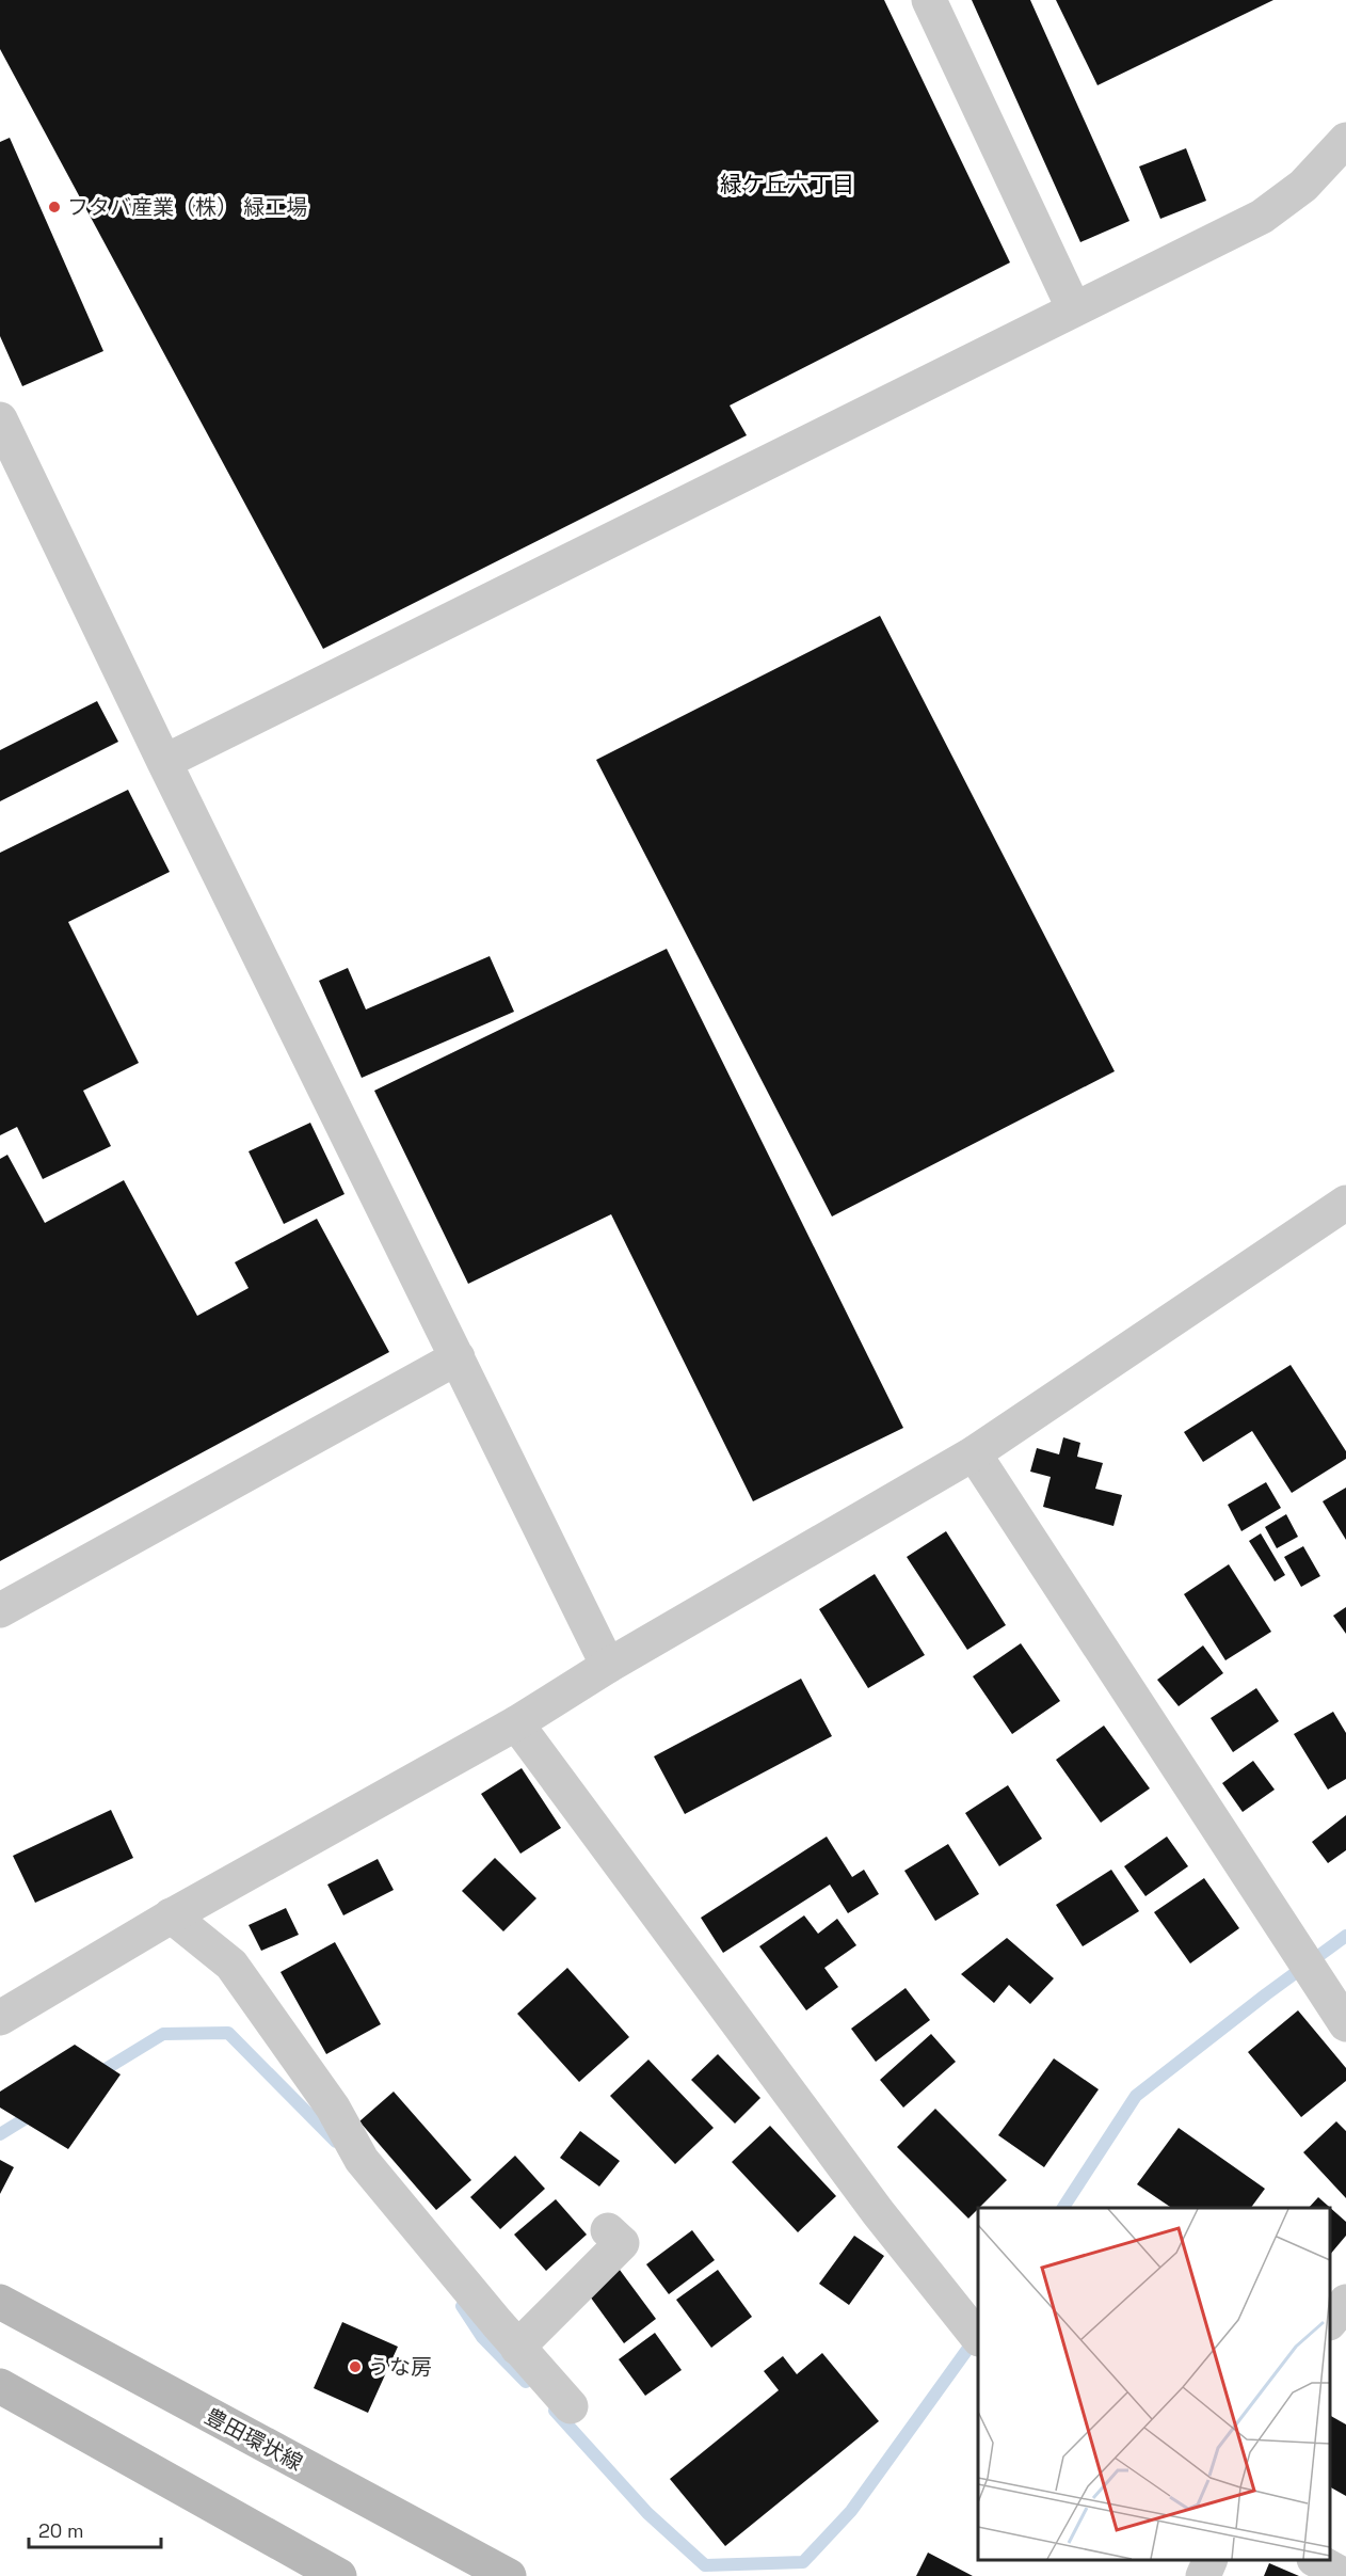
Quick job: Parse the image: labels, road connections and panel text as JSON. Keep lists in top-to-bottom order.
{
  "streets": {
    "main road": ["豊田環状線"]
  },
  "districts": ["緑ケ丘六丁目"],
  "places": ["フタバ産業（株） 緑工場", "うな房"],
  "scale_bar": "20 m"
}
